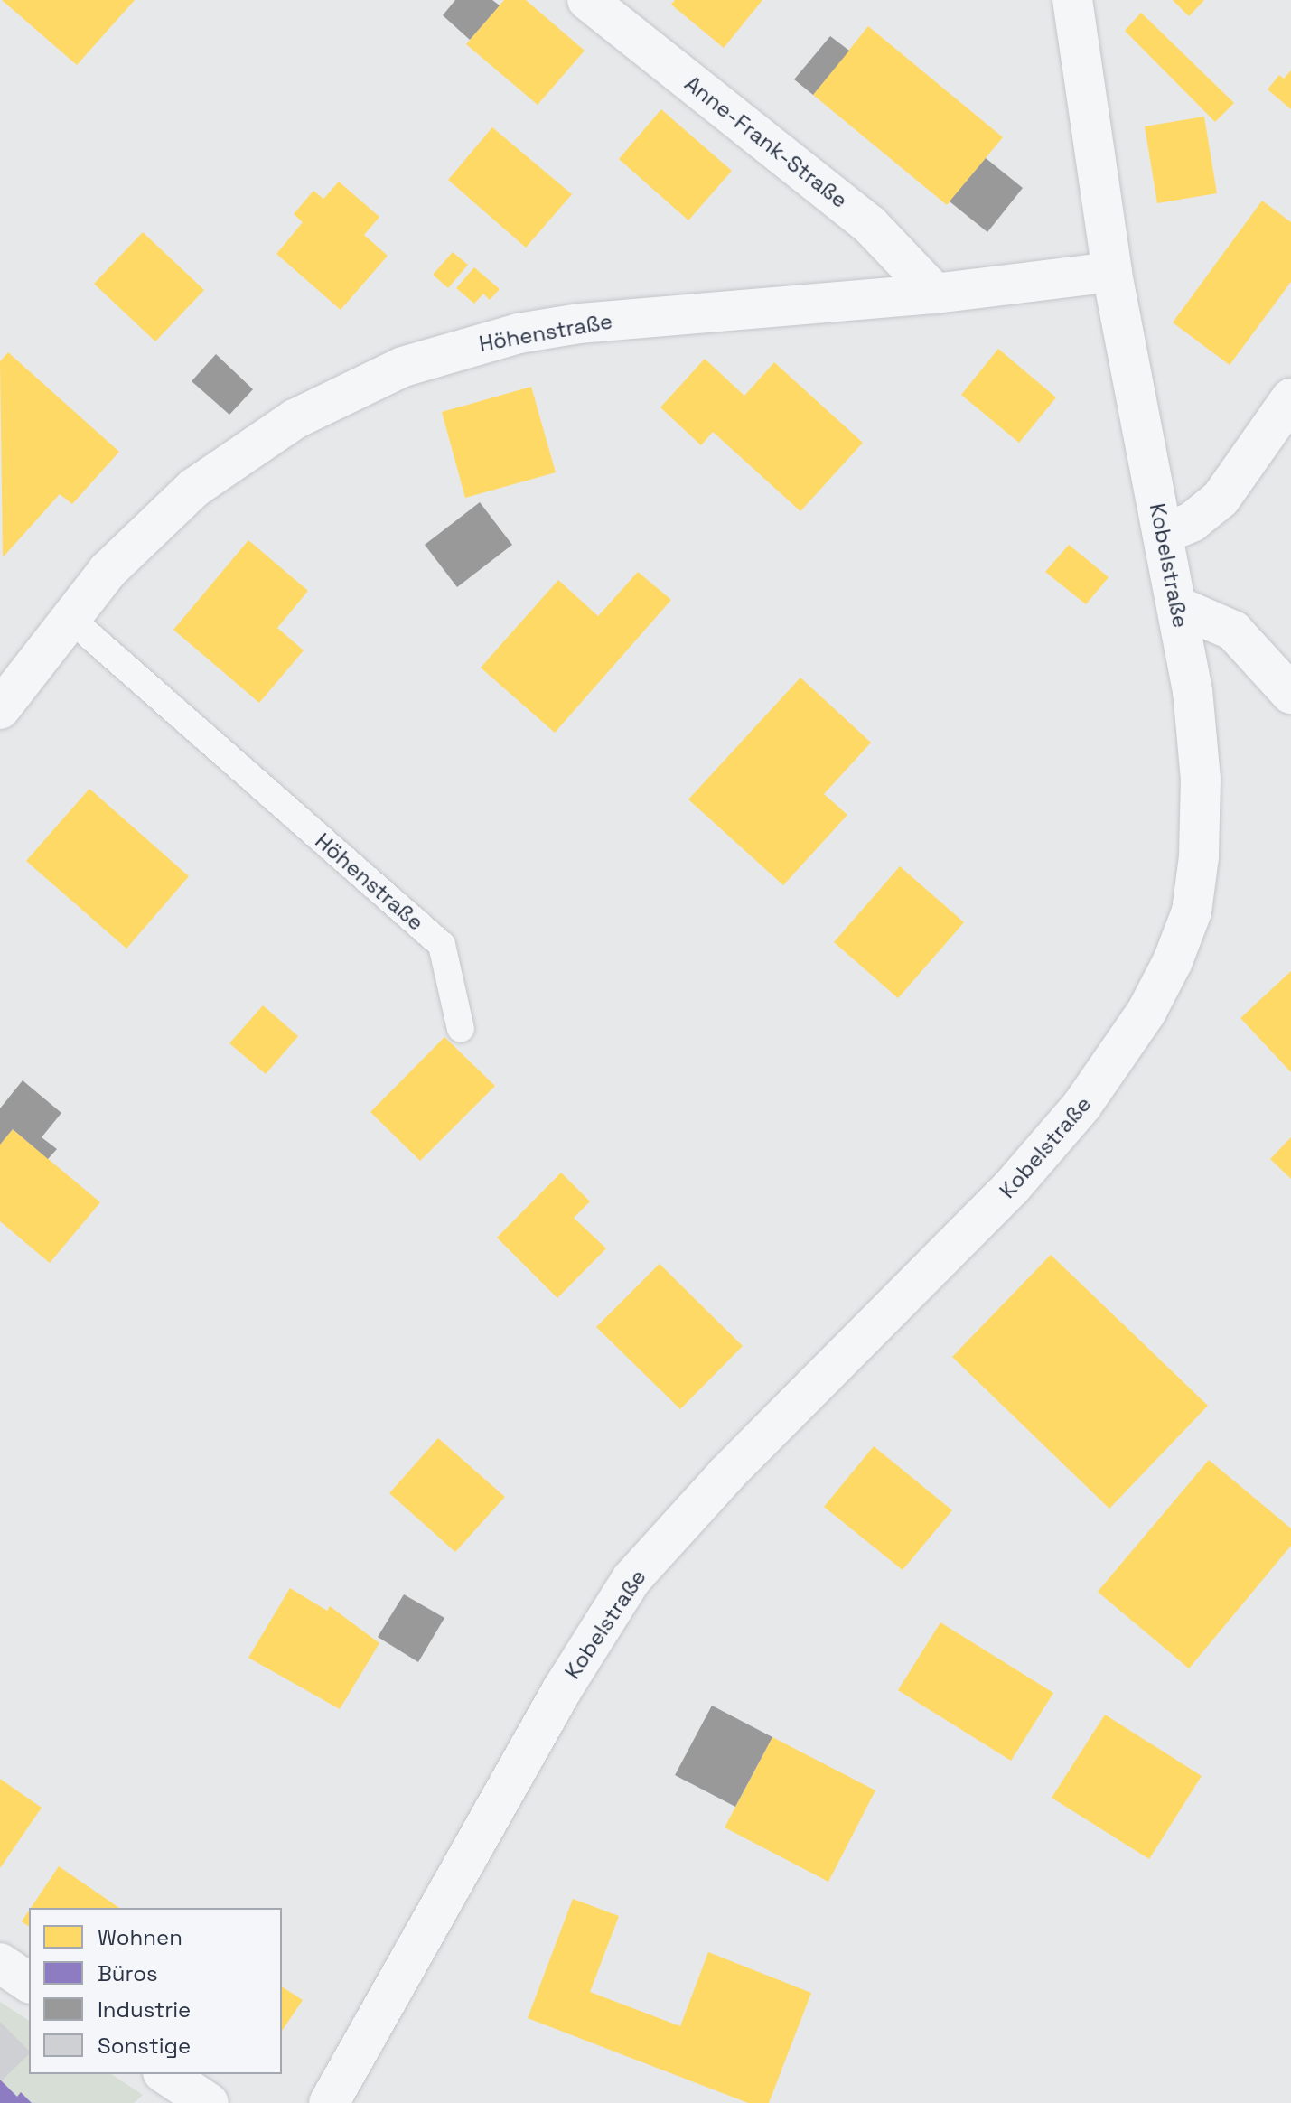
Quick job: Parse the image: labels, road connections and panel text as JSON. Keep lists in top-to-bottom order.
{
  "streets": {
    "street": ["Anne-Frank-Straße", "Höhenstraße", "Kobelstraße"]
  },
  "crossings": [
    ["Anne-Frank-Straße", "Höhenstraße"],
    ["Höhenstraße", "Kobelstraße"]
  ],
  "legend": [
    "Wohnen",
    "Büros",
    "Industrie",
    "Sonstige"
  ]
}
